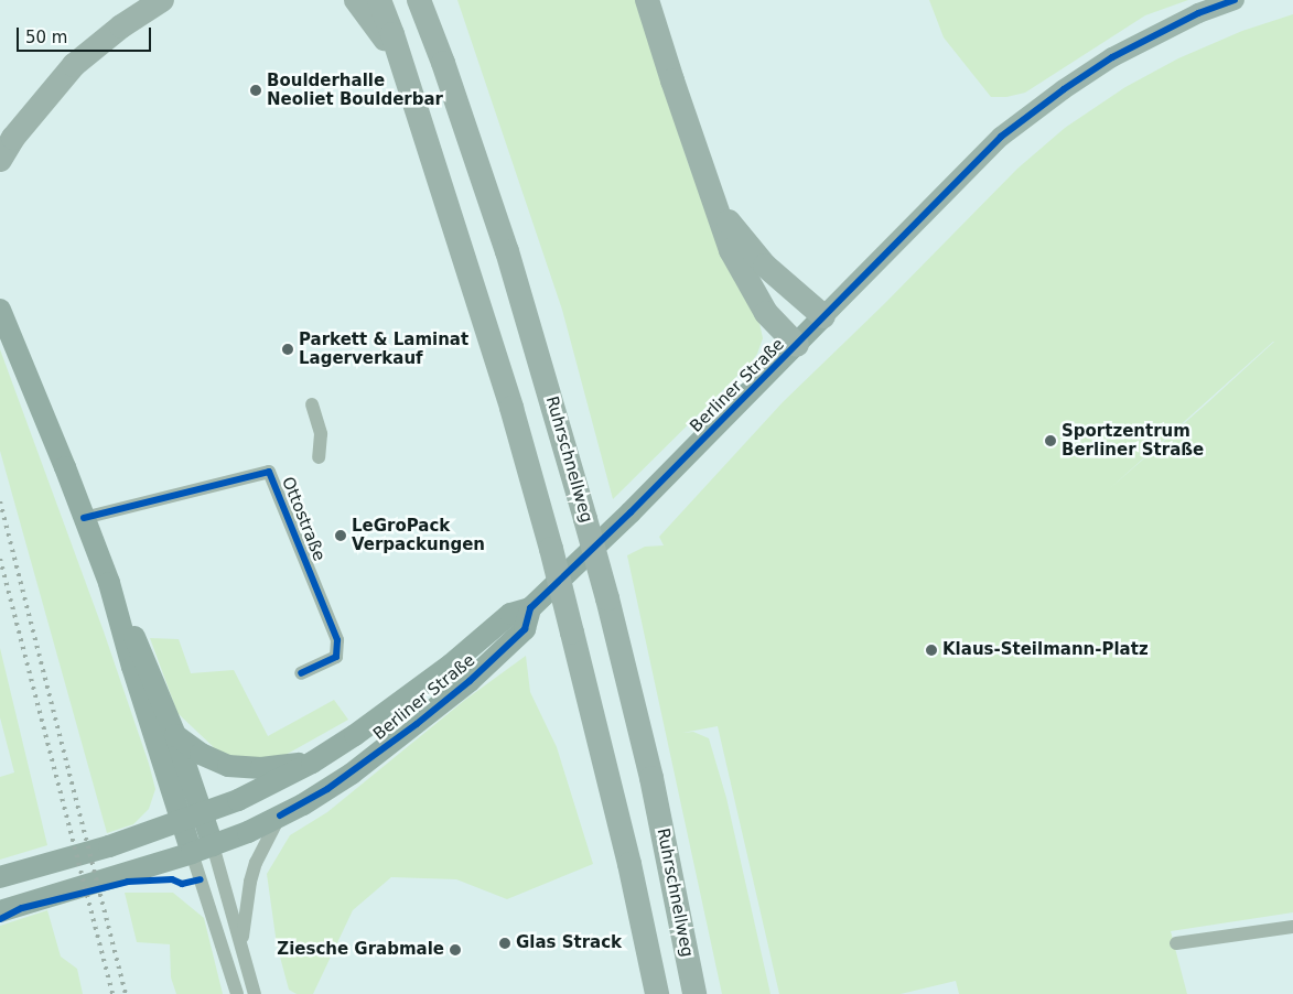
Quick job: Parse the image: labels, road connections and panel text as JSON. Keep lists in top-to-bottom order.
{
  "streets": {
    "highway": ["Ruhrschnellweg"],
    "main road": ["Berliner Straße"],
    "street": ["Ottostraße"]
  },
  "places": [
    "Boulderhalle Neoliet Boulderbar",
    "Parkett & Laminat Lagerverkauf",
    "Sportzentrum Berliner Straße",
    "LeGroPack Verpackungen",
    "Klaus-Steilmann-Platz",
    "Glas Strack",
    "Ziesche Grabmale"
  ],
  "scale_bar": "50 m"
}
